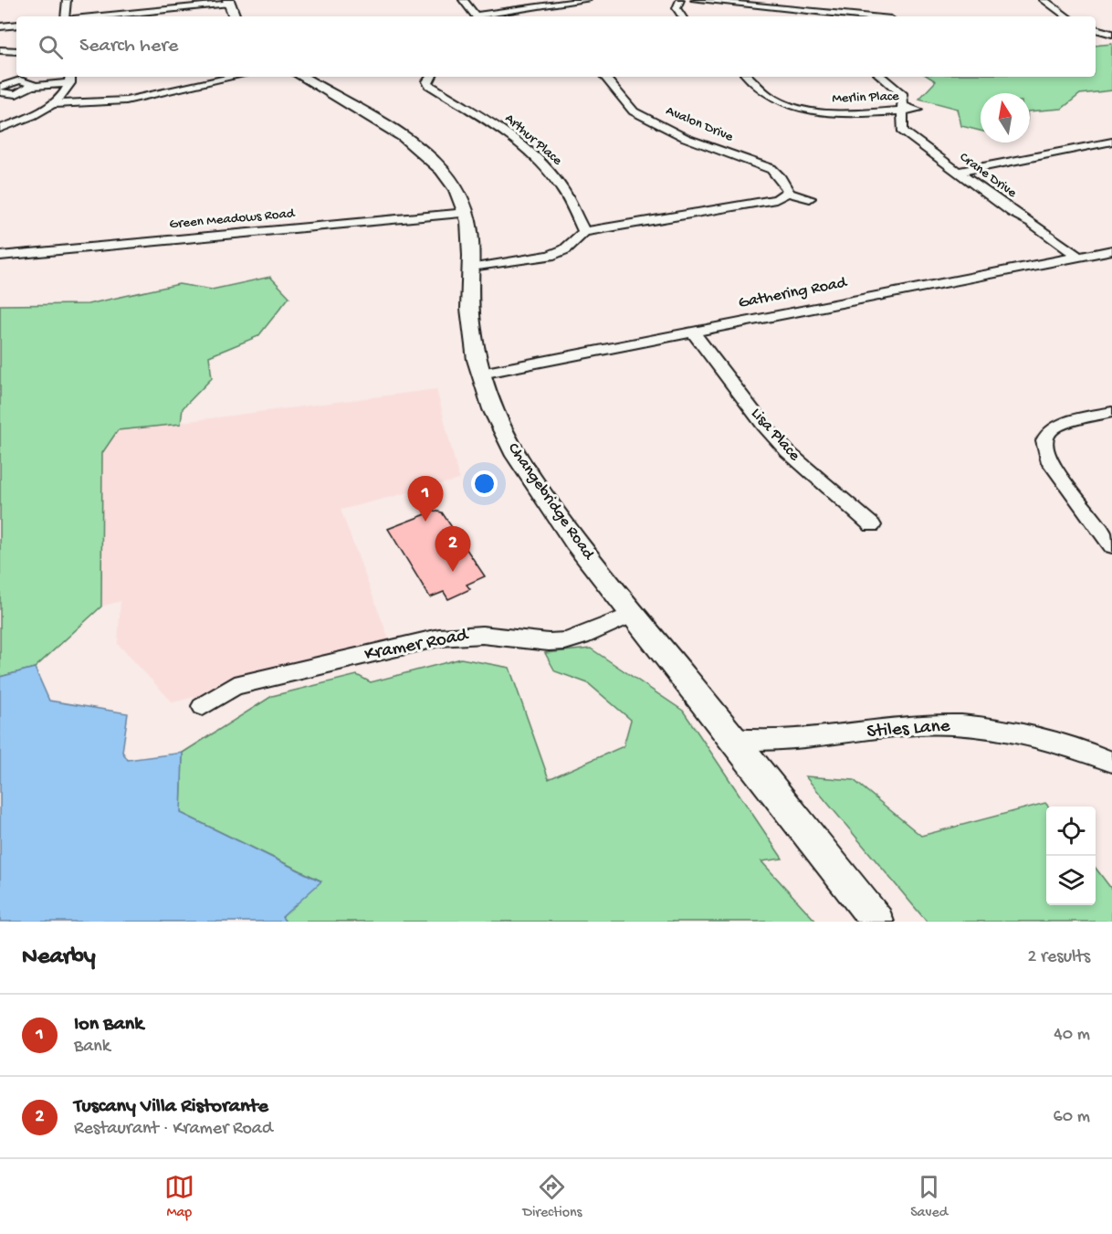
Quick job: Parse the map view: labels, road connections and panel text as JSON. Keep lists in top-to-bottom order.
{
  "streets": {
    "main road": ["Changebridge Road"],
    "street": [
      "Merlin Place",
      "Avalon Drive",
      "Arthur Place",
      "Crane Drive",
      "Green Meadows Road",
      "Gathering Road",
      "Lisa Place",
      "Kramer Road",
      "Stiles Lane"
    ]
  },
  "crossings": [
    ["Merlin Place", "Crane Drive"],
    ["Crane Drive", "Gathering Road"],
    ["Green Meadows Road", "Changebridge Road"],
    ["Gathering Road", "Lisa Place"],
    ["Gathering Road", "Changebridge Road"],
    ["Changebridge Road", "Kramer Road"],
    ["Changebridge Road", "Stiles Lane"]
  ],
  "north": "top",
  "page": {
    "search": "Search here",
    "pins": ["1", "2"],
    "heading": ["Nearby", "2 results"],
    "list": [
      {
        "mark": "1",
        "name": "Ion Bank",
        "note": "Bank",
        "value": "40 m"
      },
      {
        "mark": "2",
        "name": "Tuscany Villa Ristorante",
        "note": "Restaurant · Kramer Road",
        "value": "60 m"
      }
    ],
    "nav": ["Map", "Directions", "Saved"]
  }
}
